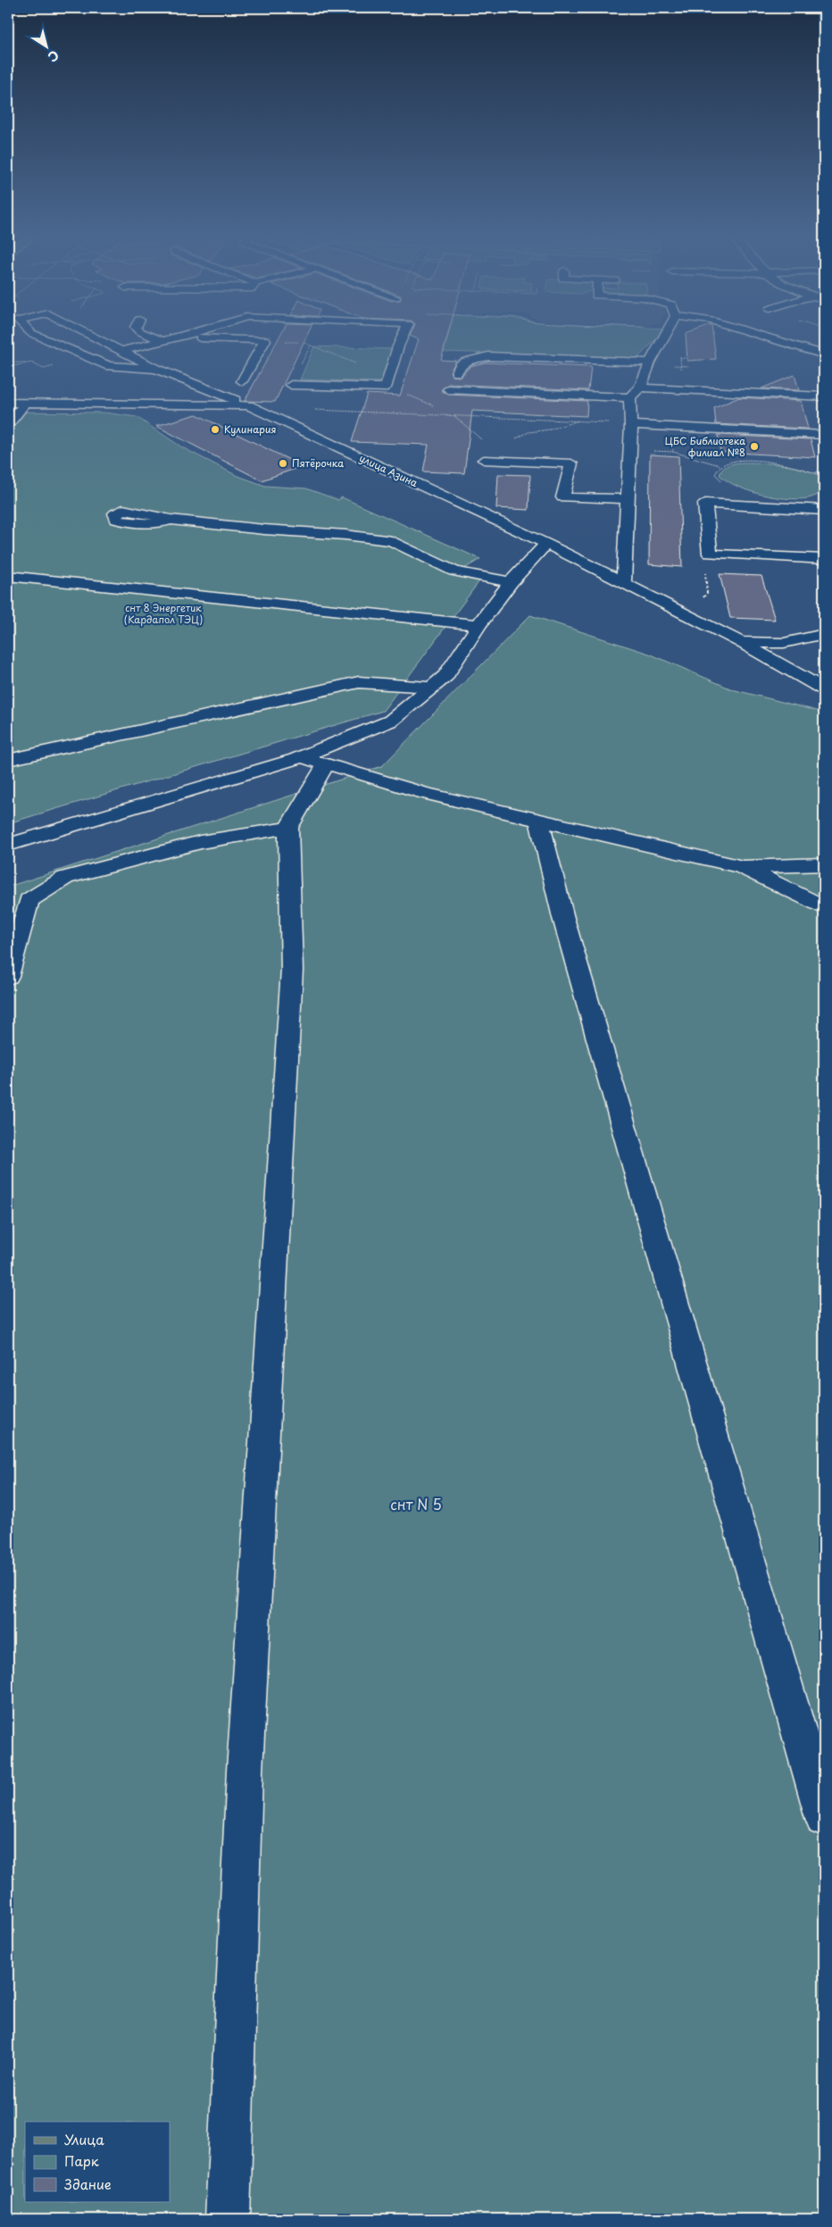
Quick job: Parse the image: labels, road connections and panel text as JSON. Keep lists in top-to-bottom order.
{
  "streets": {
    "street": ["улица Азина"]
  },
  "parks": ["снт 8 Энергетик (Кардапол ТЭЦ)", "снт N 5"],
  "places": ["Кулинария", "ЦБС Библиотека филиал №8", "Пятёрочка"],
  "legend": ["Улица", "Парк", "Здание"],
  "north": "bottom right"
}
